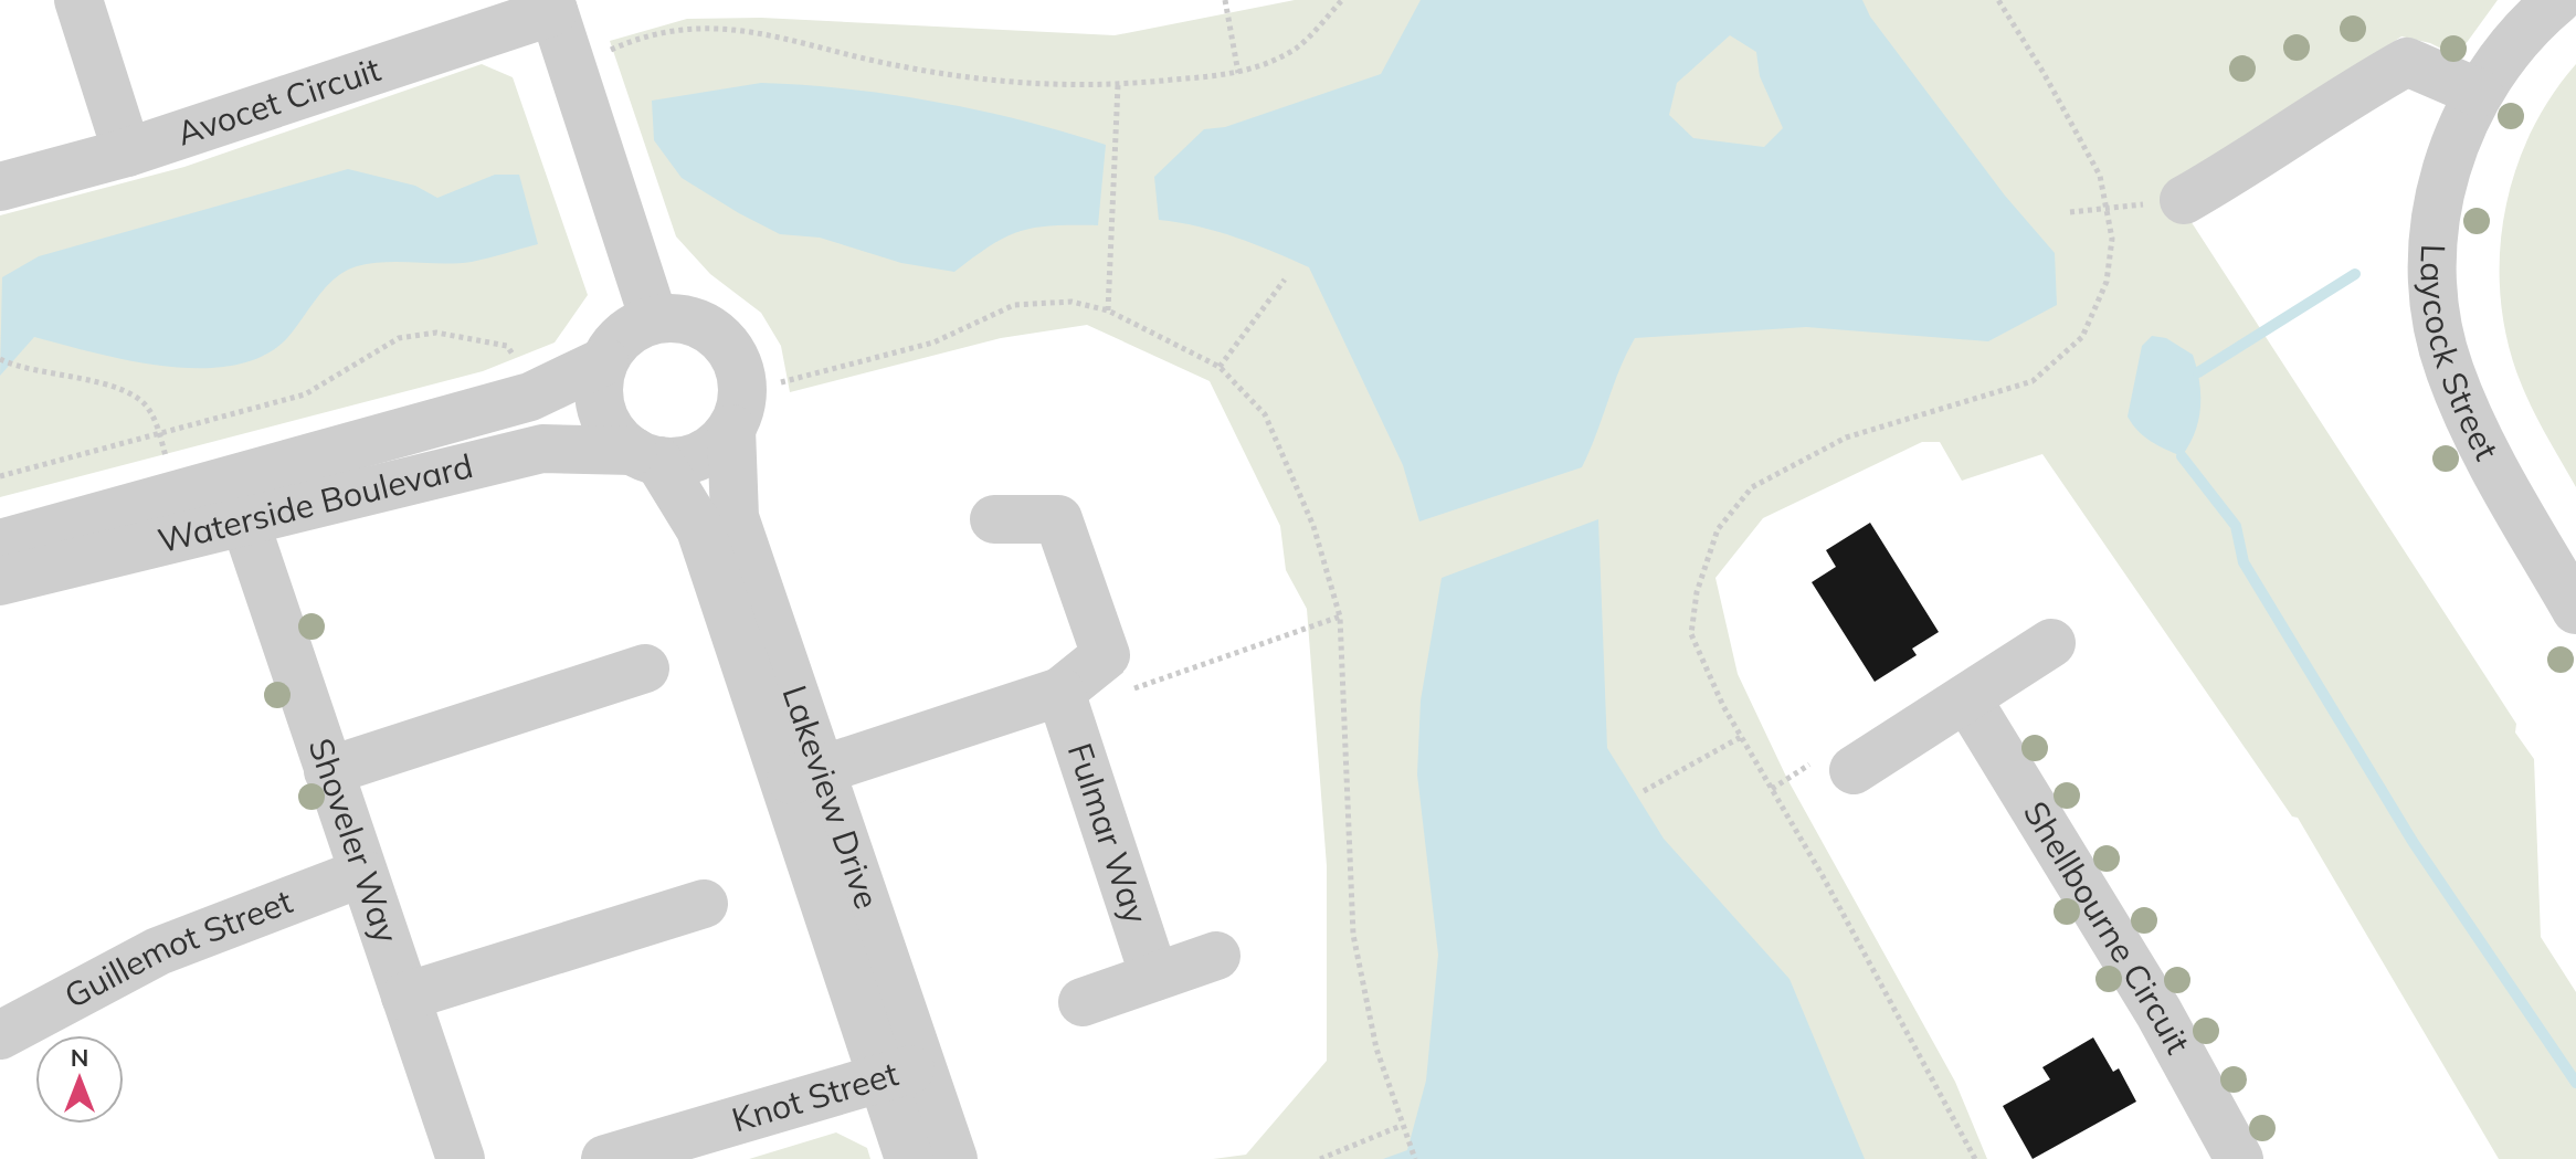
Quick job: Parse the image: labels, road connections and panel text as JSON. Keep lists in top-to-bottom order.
{
  "streets": {
    "street": [
      "Avocet Circuit",
      "Laycock Street",
      "Waterside Boulevard",
      "Lakeview Drive",
      "Fulmar Way",
      "Shoveler Way",
      "Shellbourne Circuit",
      "Guillemot Street",
      "Knot Street"
    ]
  },
  "crossings": [
    ["Waterside Boulevard", "Lakeview Drive"],
    ["Waterside Boulevard", "Shoveler Way"],
    ["Lakeview Drive", "Knot Street"],
    ["Shoveler Way", "Guillemot Street"]
  ],
  "north": "top"
}
